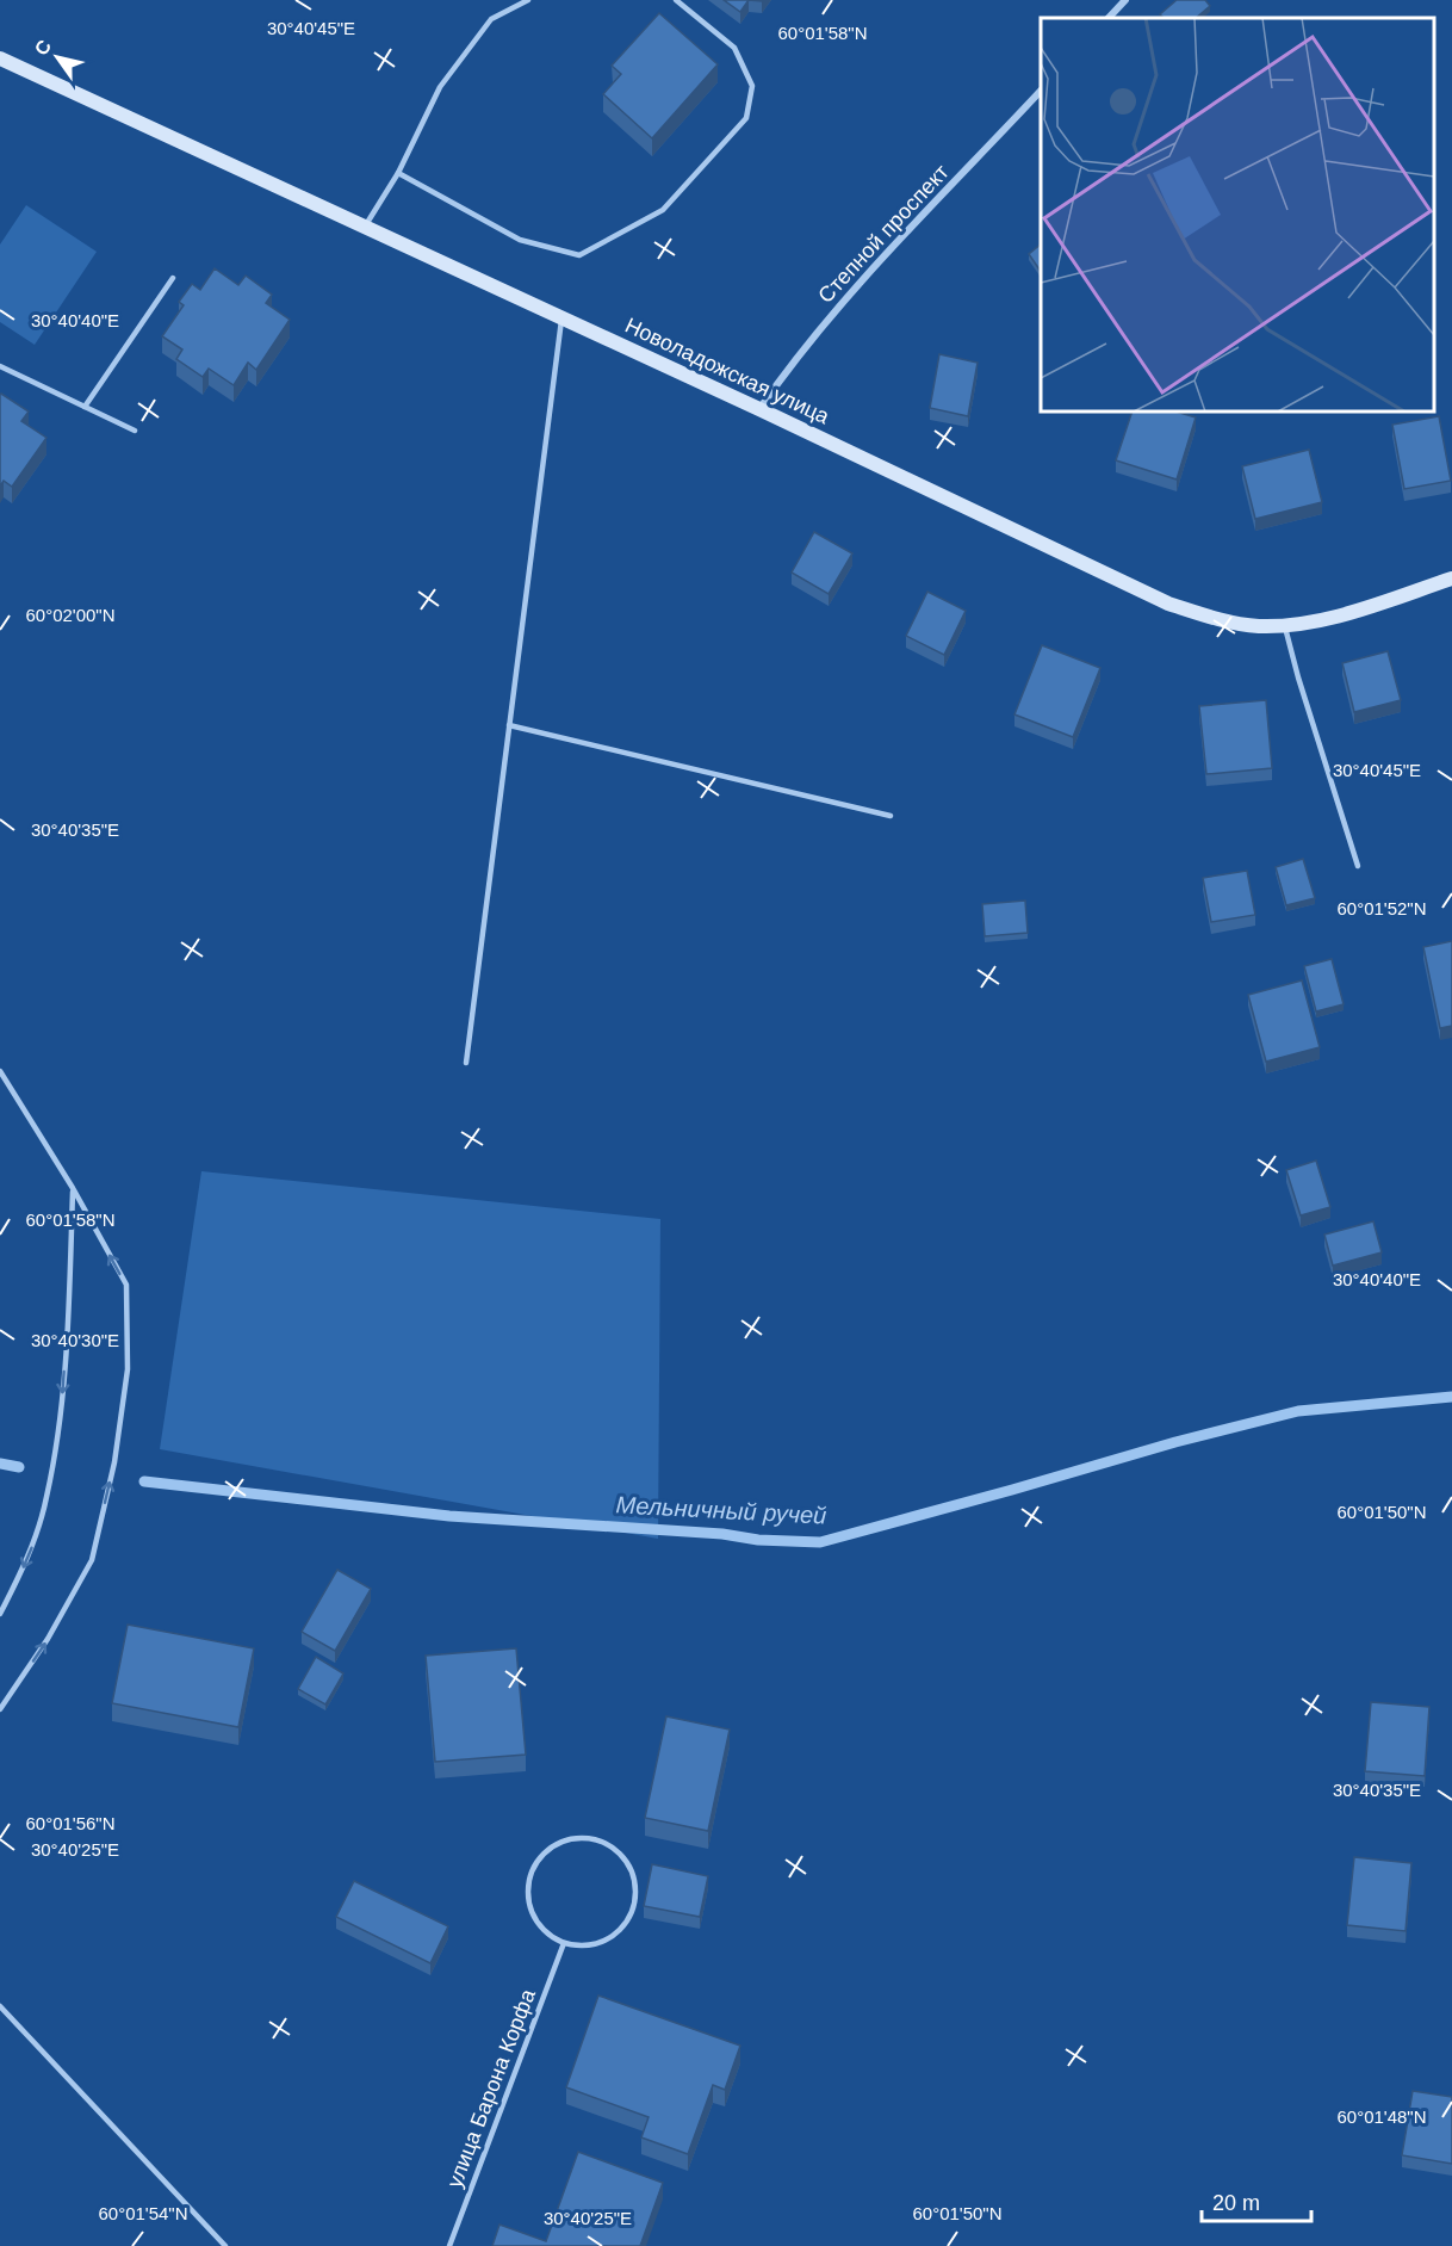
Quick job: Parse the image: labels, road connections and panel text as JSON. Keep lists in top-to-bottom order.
{
  "streets": {
    "street": ["Степной проспект", "Новоладожская улица"],
    "lane": ["улица Барона Корфа"]
  },
  "crossings": [
    ["Степной проспект", "Новоладожская улица"]
  ],
  "water": ["Мельничный ручей"],
  "scale_bar": "20 m",
  "north": "top left",
  "coordinates": [
    "30°40'45\"E",
    "60°01'58\"N",
    "30°40'40\"E",
    "60°02'00\"N",
    "30°40'35\"E",
    "60°01'52\"N",
    "30°40'30\"E",
    "60°01'50\"N",
    "60°01'56\"N",
    "30°40'25\"E",
    "60°01'48\"N",
    "60°01'54\"N"
  ]
}
